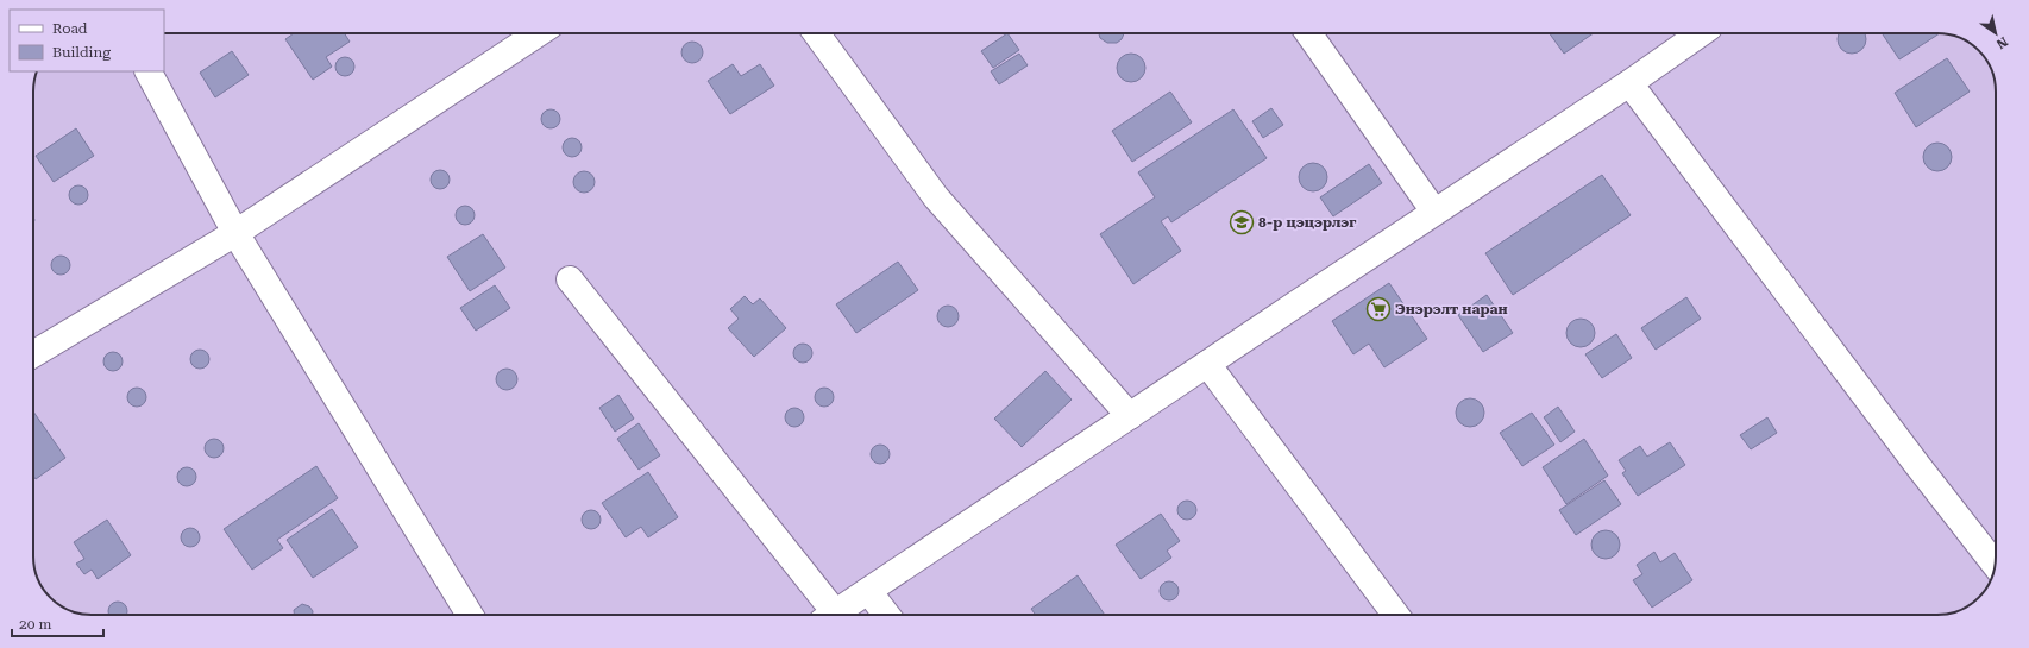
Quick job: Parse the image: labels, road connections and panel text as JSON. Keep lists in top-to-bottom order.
{
  "places": {
    "school or university": ["8-р цэцэрлэг"],
    "supermarket": ["Энэрэлт наран"]
  },
  "legend": ["Road", "Building"],
  "scale_bar": "20 m",
  "north": "bottom right"
}
